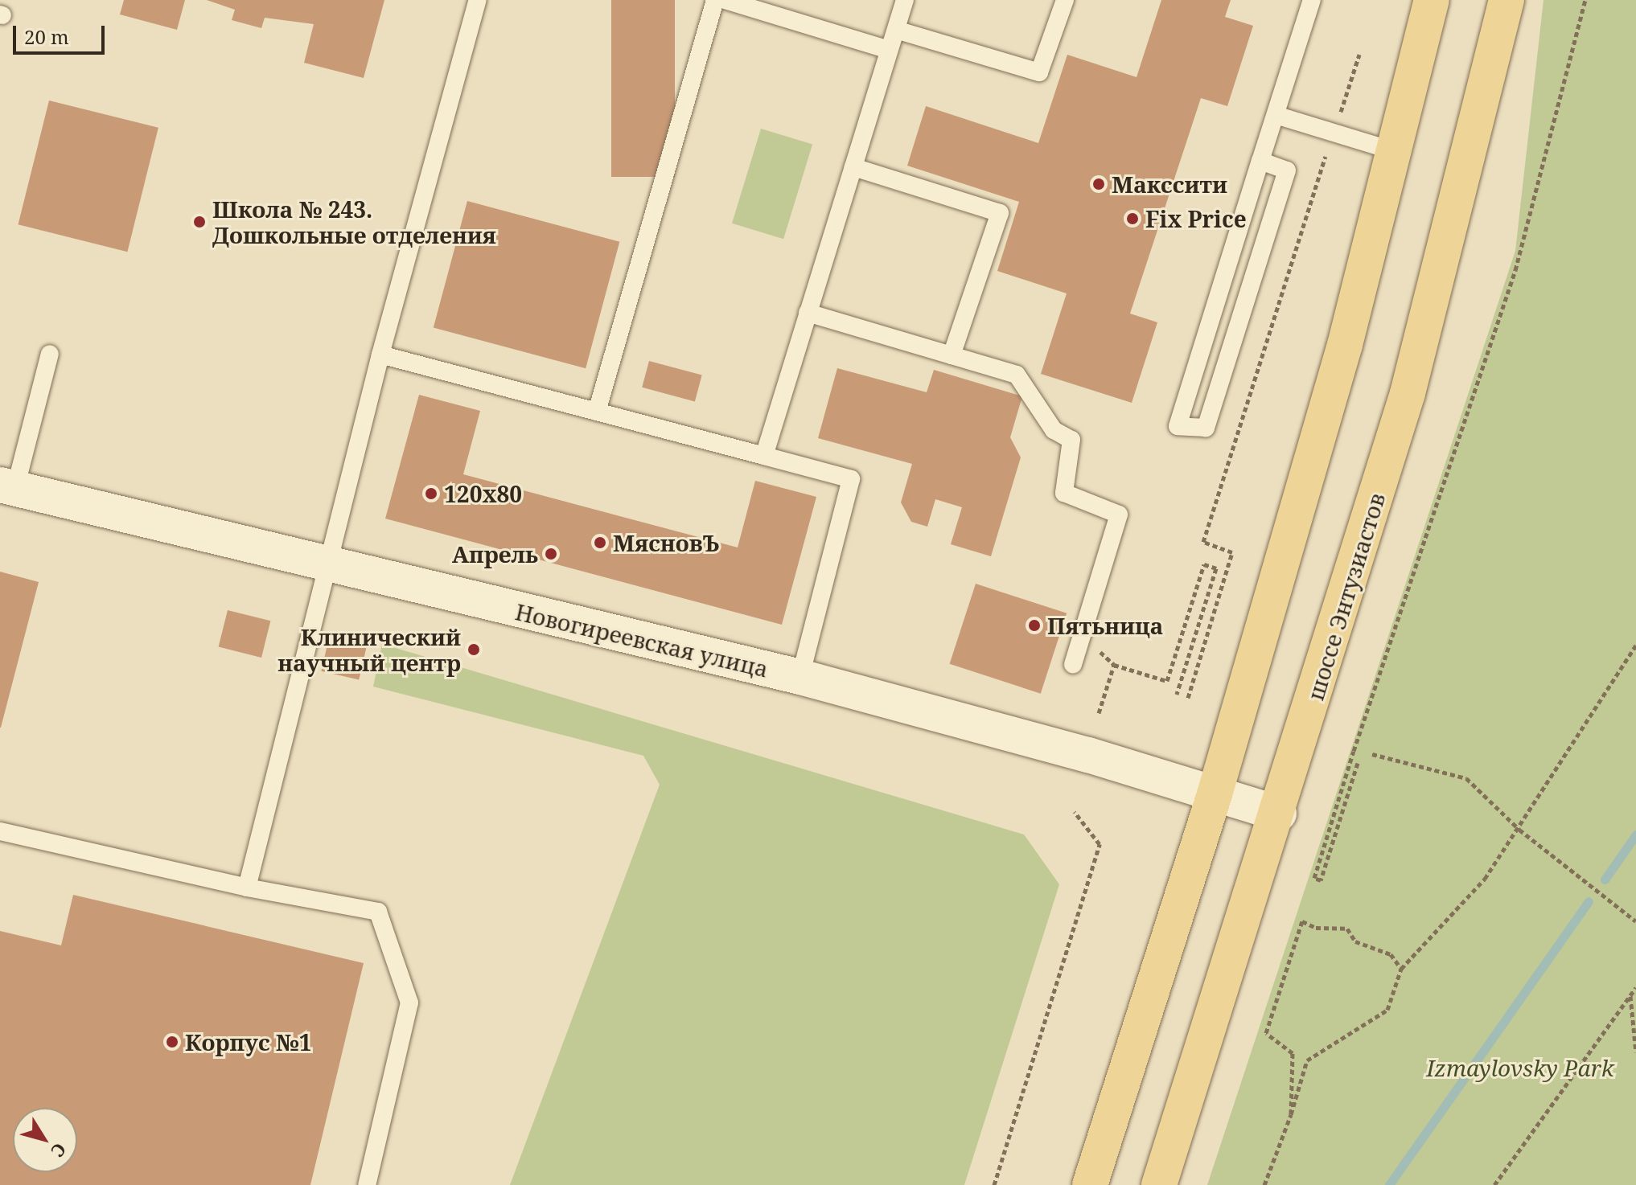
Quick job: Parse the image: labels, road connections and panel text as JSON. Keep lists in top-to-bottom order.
{
  "streets": {
    "main road": ["шоссе Энтузиастов", "Новогиреевская улица"]
  },
  "crossings": [
    ["шоссе Энтузиастов", "Новогиреевская улица"]
  ],
  "parks": ["Izmaylovsky Park"],
  "places": [
    "Макссити",
    "Fix Price",
    "Школа № 243. Дошкольные отделения",
    "120x80",
    "МясновЪ",
    "Апрель",
    "Пятьница",
    "Клинический научный центр",
    "Корпус №1"
  ],
  "scale_bar": "20 m",
  "north": "bottom right"
}
